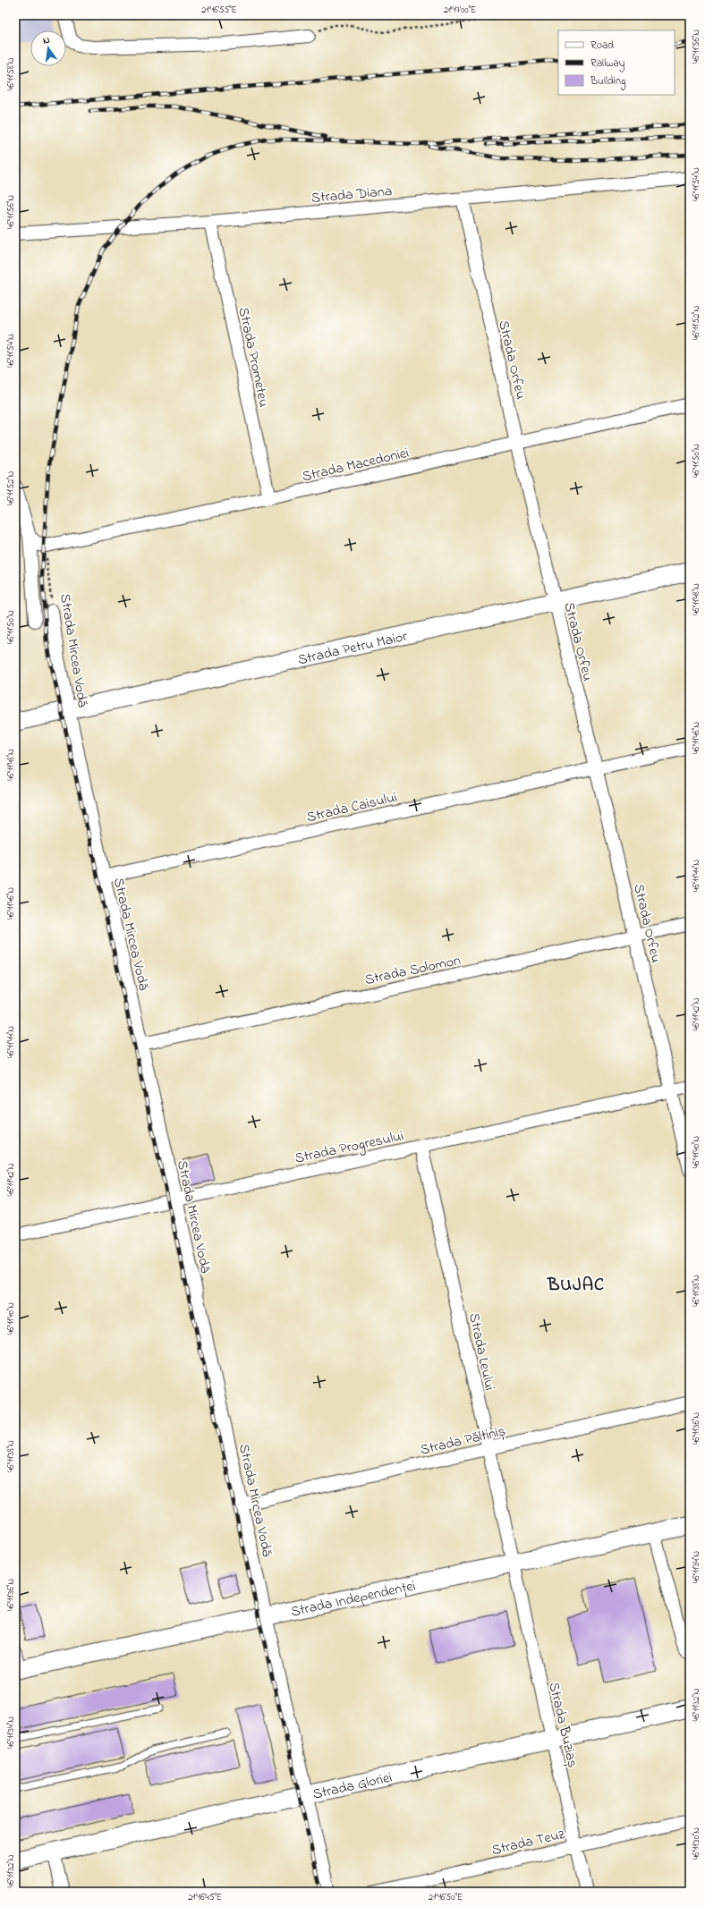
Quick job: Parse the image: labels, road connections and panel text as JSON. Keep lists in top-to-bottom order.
{
  "streets": {
    "street": [
      "Strada Diana",
      "Strada Prometeu",
      "Strada Orfeu",
      "Strada Macedoniei",
      "Strada Petru Maior",
      "Strada Mircea Vodă",
      "Strada Caisului",
      "Strada Solomon",
      "Strada Progresului",
      "Strada Leului",
      "Strada Păltiniș",
      "Strada Independenței",
      "Strada Buziaș",
      "Strada Gloriei",
      "Strada Teuz"
    ]
  },
  "crossings": [
    ["Strada Diana", "Strada Prometeu"],
    ["Strada Diana", "Strada Orfeu"],
    ["Strada Prometeu", "Strada Macedoniei"],
    ["Strada Orfeu", "Strada Macedoniei"],
    ["Strada Orfeu", "Strada Petru Maior"],
    ["Strada Orfeu", "Strada Caisului"],
    ["Strada Orfeu", "Strada Solomon"],
    ["Strada Orfeu", "Strada Progresului"],
    ["Strada Macedoniei", "Strada Mircea Vodă"],
    ["Strada Petru Maior", "Strada Mircea Vodă"],
    ["Strada Mircea Vodă", "Strada Caisului"],
    ["Strada Mircea Vodă", "Strada Solomon"],
    ["Strada Mircea Vodă", "Strada Progresului"],
    ["Strada Mircea Vodă", "Strada Păltiniș"],
    ["Strada Mircea Vodă", "Strada Independenței"],
    ["Strada Mircea Vodă", "Strada Gloriei"],
    ["Strada Progresului", "Strada Leului"],
    ["Strada Leului", "Strada Păltiniș"],
    ["Strada Leului", "Strada Independenței"],
    ["Strada Leului", "Strada Buziaș"],
    ["Strada Independenței", "Strada Buziaș"],
    ["Strada Buziaș", "Strada Gloriei"],
    ["Strada Buziaș", "Strada Teuz"]
  ],
  "districts": ["BUJAC"],
  "legend": ["Road", "Railway", "Building"],
  "north": "top",
  "coordinates": [
    "21°16'55\"E",
    "21°17'00\"E",
    "46°11'56\"N",
    "46°11'58\"N",
    "46°11'54\"N",
    "46°11'52\"N",
    "46°11'50\"N",
    "46°11'48\"N",
    "46°11'46\"N",
    "46°11'44\"N",
    "46°11'42\"N",
    "46°11'40\"N",
    "46°11'38\"N",
    "46°11'36\"N",
    "46°11'34\"N",
    "46°11'32\"N",
    "46°11'30\"N",
    "21°16'45\"E",
    "21°16'50\"E"
  ]
}
